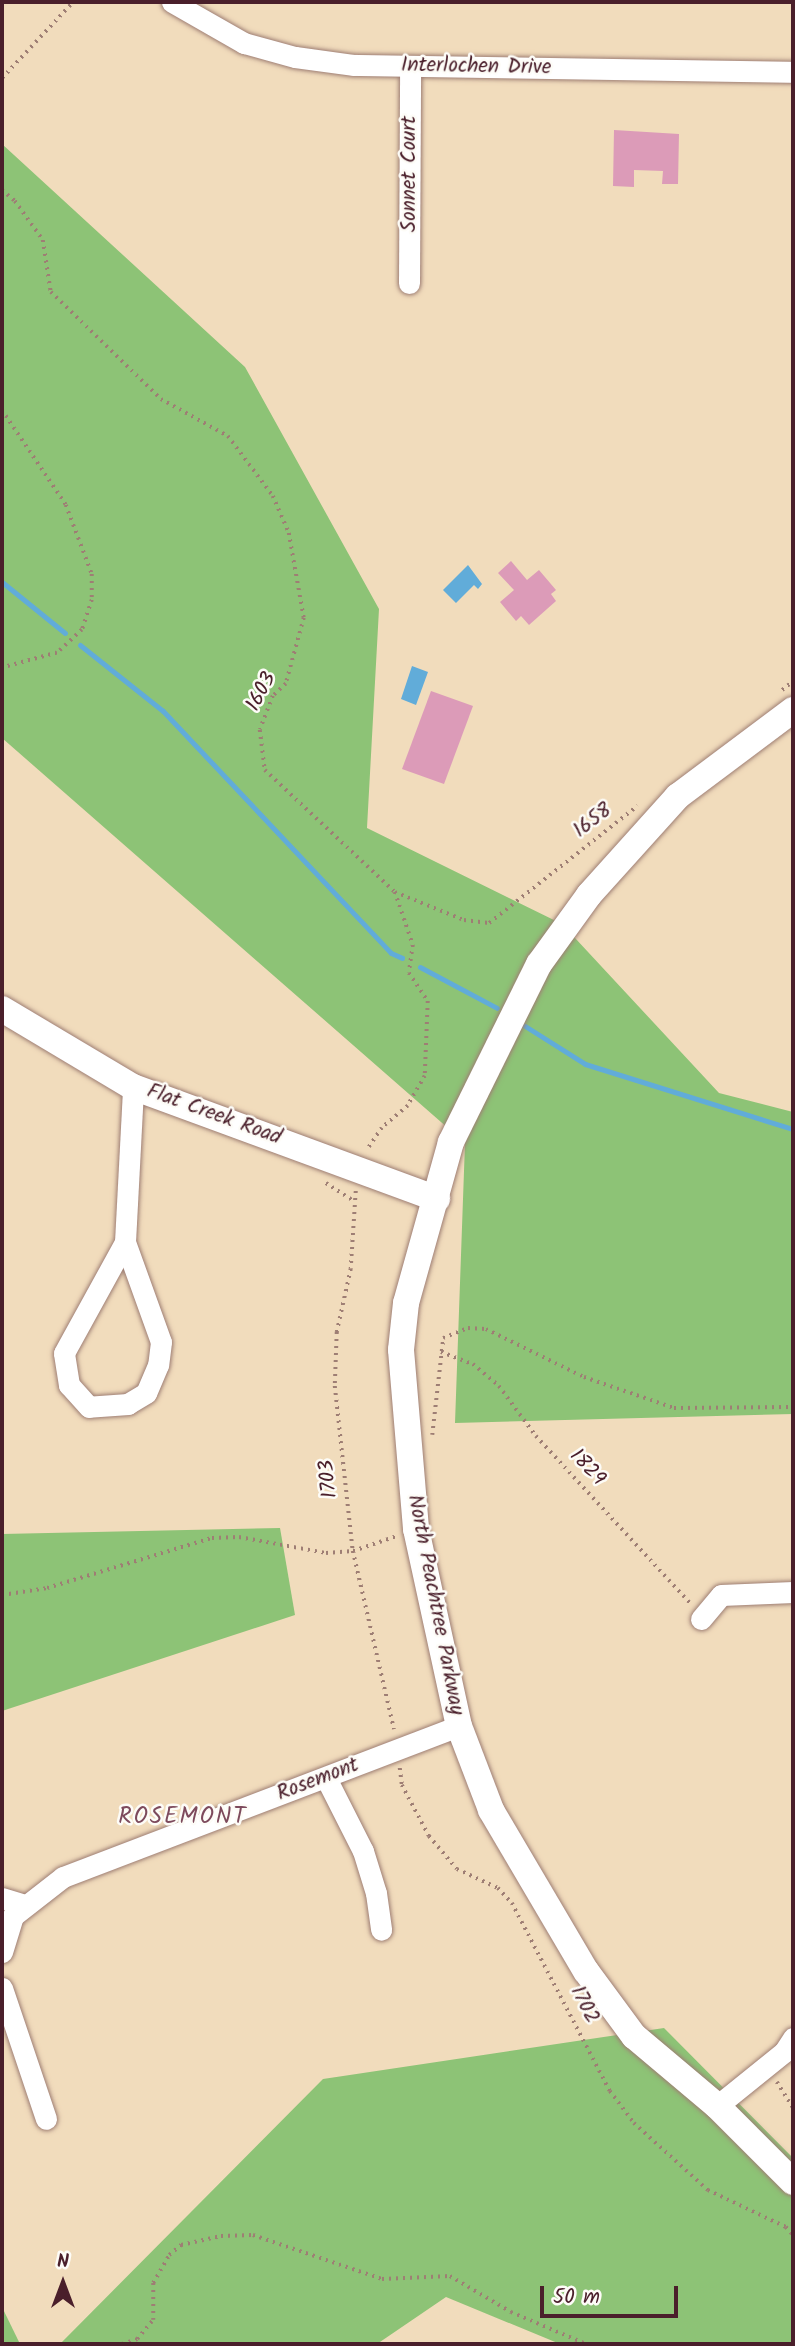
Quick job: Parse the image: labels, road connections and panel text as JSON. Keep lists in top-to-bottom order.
{
  "streets": {
    "street": [
      "Interlochen Drive",
      "Sonnet Court",
      "Flat Creek Road",
      "North Peachtree Parkway",
      "Rosemont"
    ],
    "path": [
      "1603",
      "1658",
      "1829",
      "1703",
      "1702"
    ]
  },
  "crossings": [
    ["Interlochen Drive", "Sonnet Court"],
    ["1603", "1658"],
    ["1603", "Flat Creek Road"],
    ["1603", "1703"],
    ["Flat Creek Road", "North Peachtree Parkway"],
    ["1703", "Rosemont"],
    ["1703", "1702"],
    ["North Peachtree Parkway", "Rosemont"],
    ["Rosemont", "1702"]
  ],
  "districts": ["ROSEMONT"],
  "scale_bar": "50 m",
  "north": "top"
}
